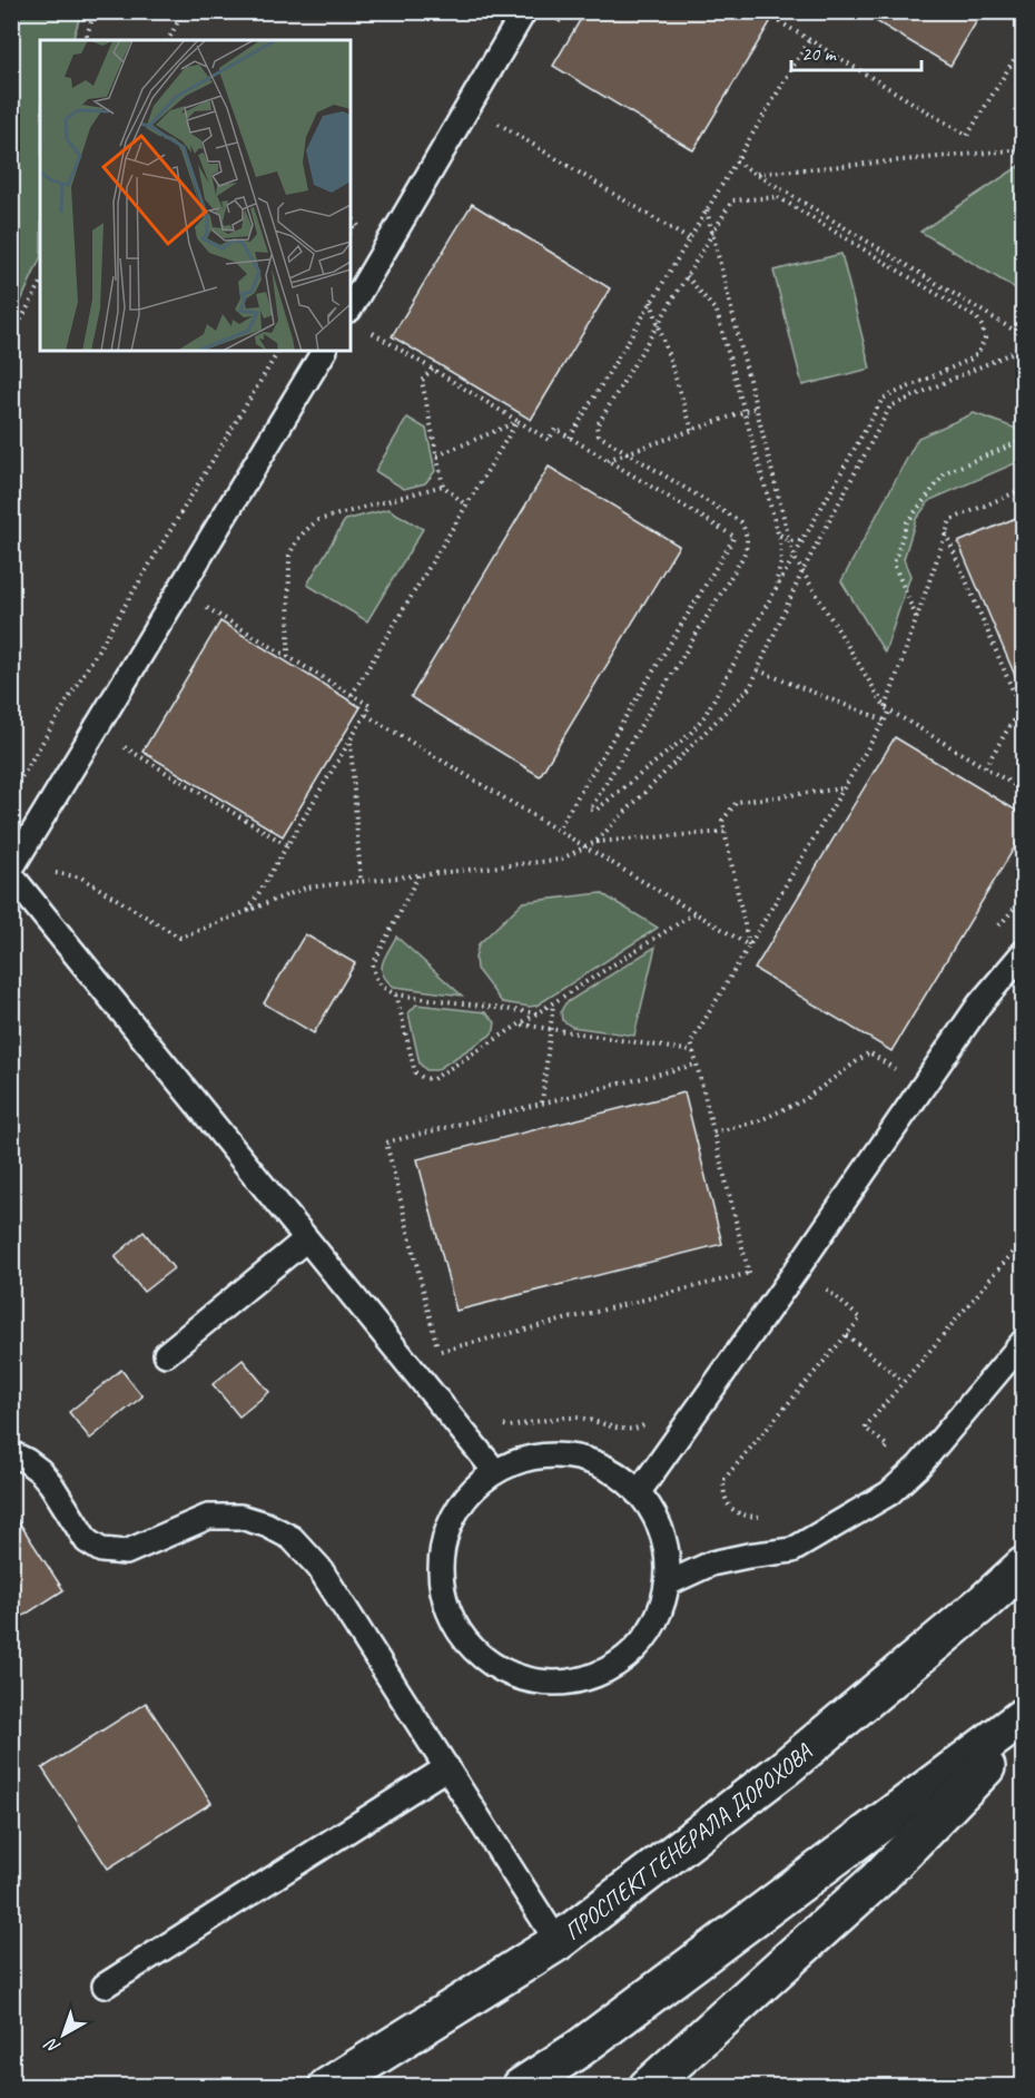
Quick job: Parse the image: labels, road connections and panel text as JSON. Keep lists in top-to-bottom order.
{
  "streets": {
    "main road": ["ПРОСПЕКТ ГЕНЕРАЛА ДОРОХОВА"]
  },
  "scale_bar": "20 m",
  "north": "bottom left"
}
